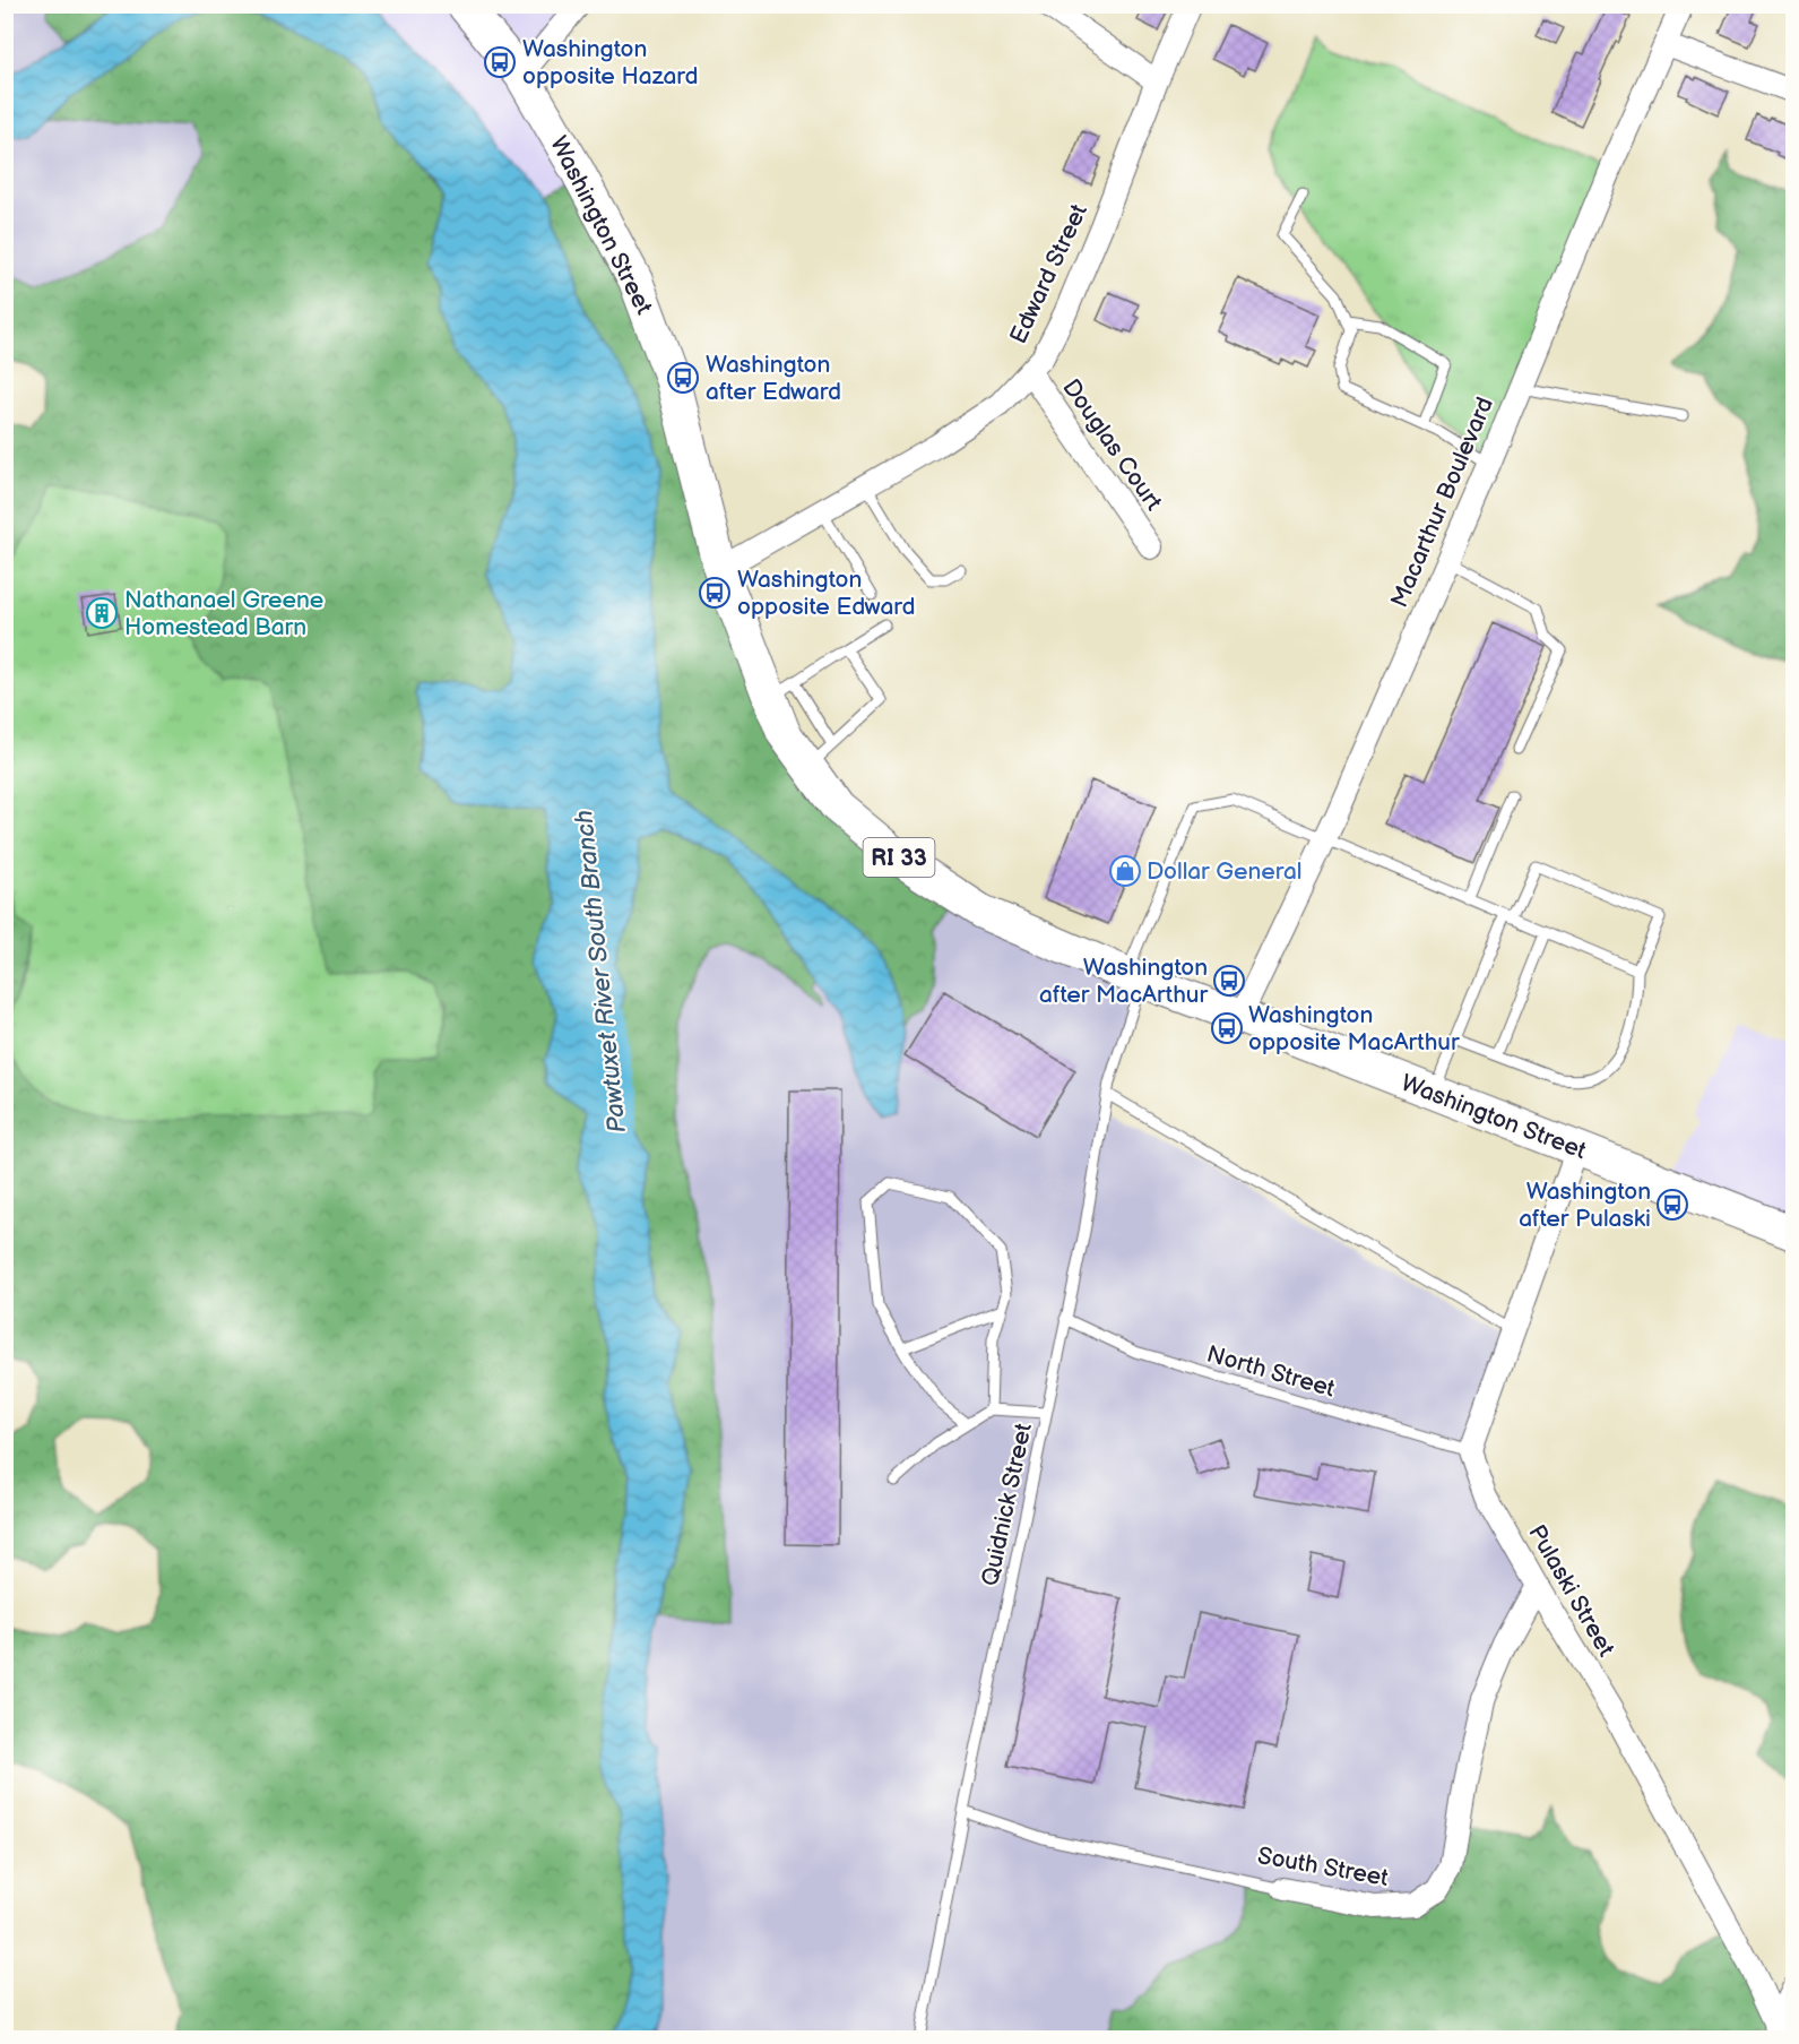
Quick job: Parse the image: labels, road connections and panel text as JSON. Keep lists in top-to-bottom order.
{
  "streets": {
    "main road": ["Washington Street", "RI 33"],
    "street": [
      "Edward Street",
      "Douglas Court",
      "Macarthur Boulevard",
      "Pulaski Street",
      "South Street"
    ],
    "lane": ["North Street", "Quidnick Street"]
  },
  "crossings": [
    ["Washington Street", "Edward Street"],
    ["Washington Street", "Macarthur Boulevard"],
    ["Washington Street", "Quidnick Street"],
    ["Edward Street", "Douglas Court"],
    ["Macarthur Boulevard", "Quidnick Street"],
    ["North Street", "Quidnick Street"],
    ["North Street", "Pulaski Street"],
    ["Quidnick Street", "South Street"],
    ["Pulaski Street", "South Street"]
  ],
  "water": ["Pawtuxet River South Branch"],
  "places": {
    "bus stop": [
      "Washington opposite Hazard",
      "Washington after Edward",
      "Washington opposite Edward",
      "Washington after MacArthur",
      "Washington opposite MacArthur",
      "Washington after Pulaski"
    ],
    "building": ["Nathanael Greene Homestead Barn"],
    "shop": ["Dollar General"]
  }
}
